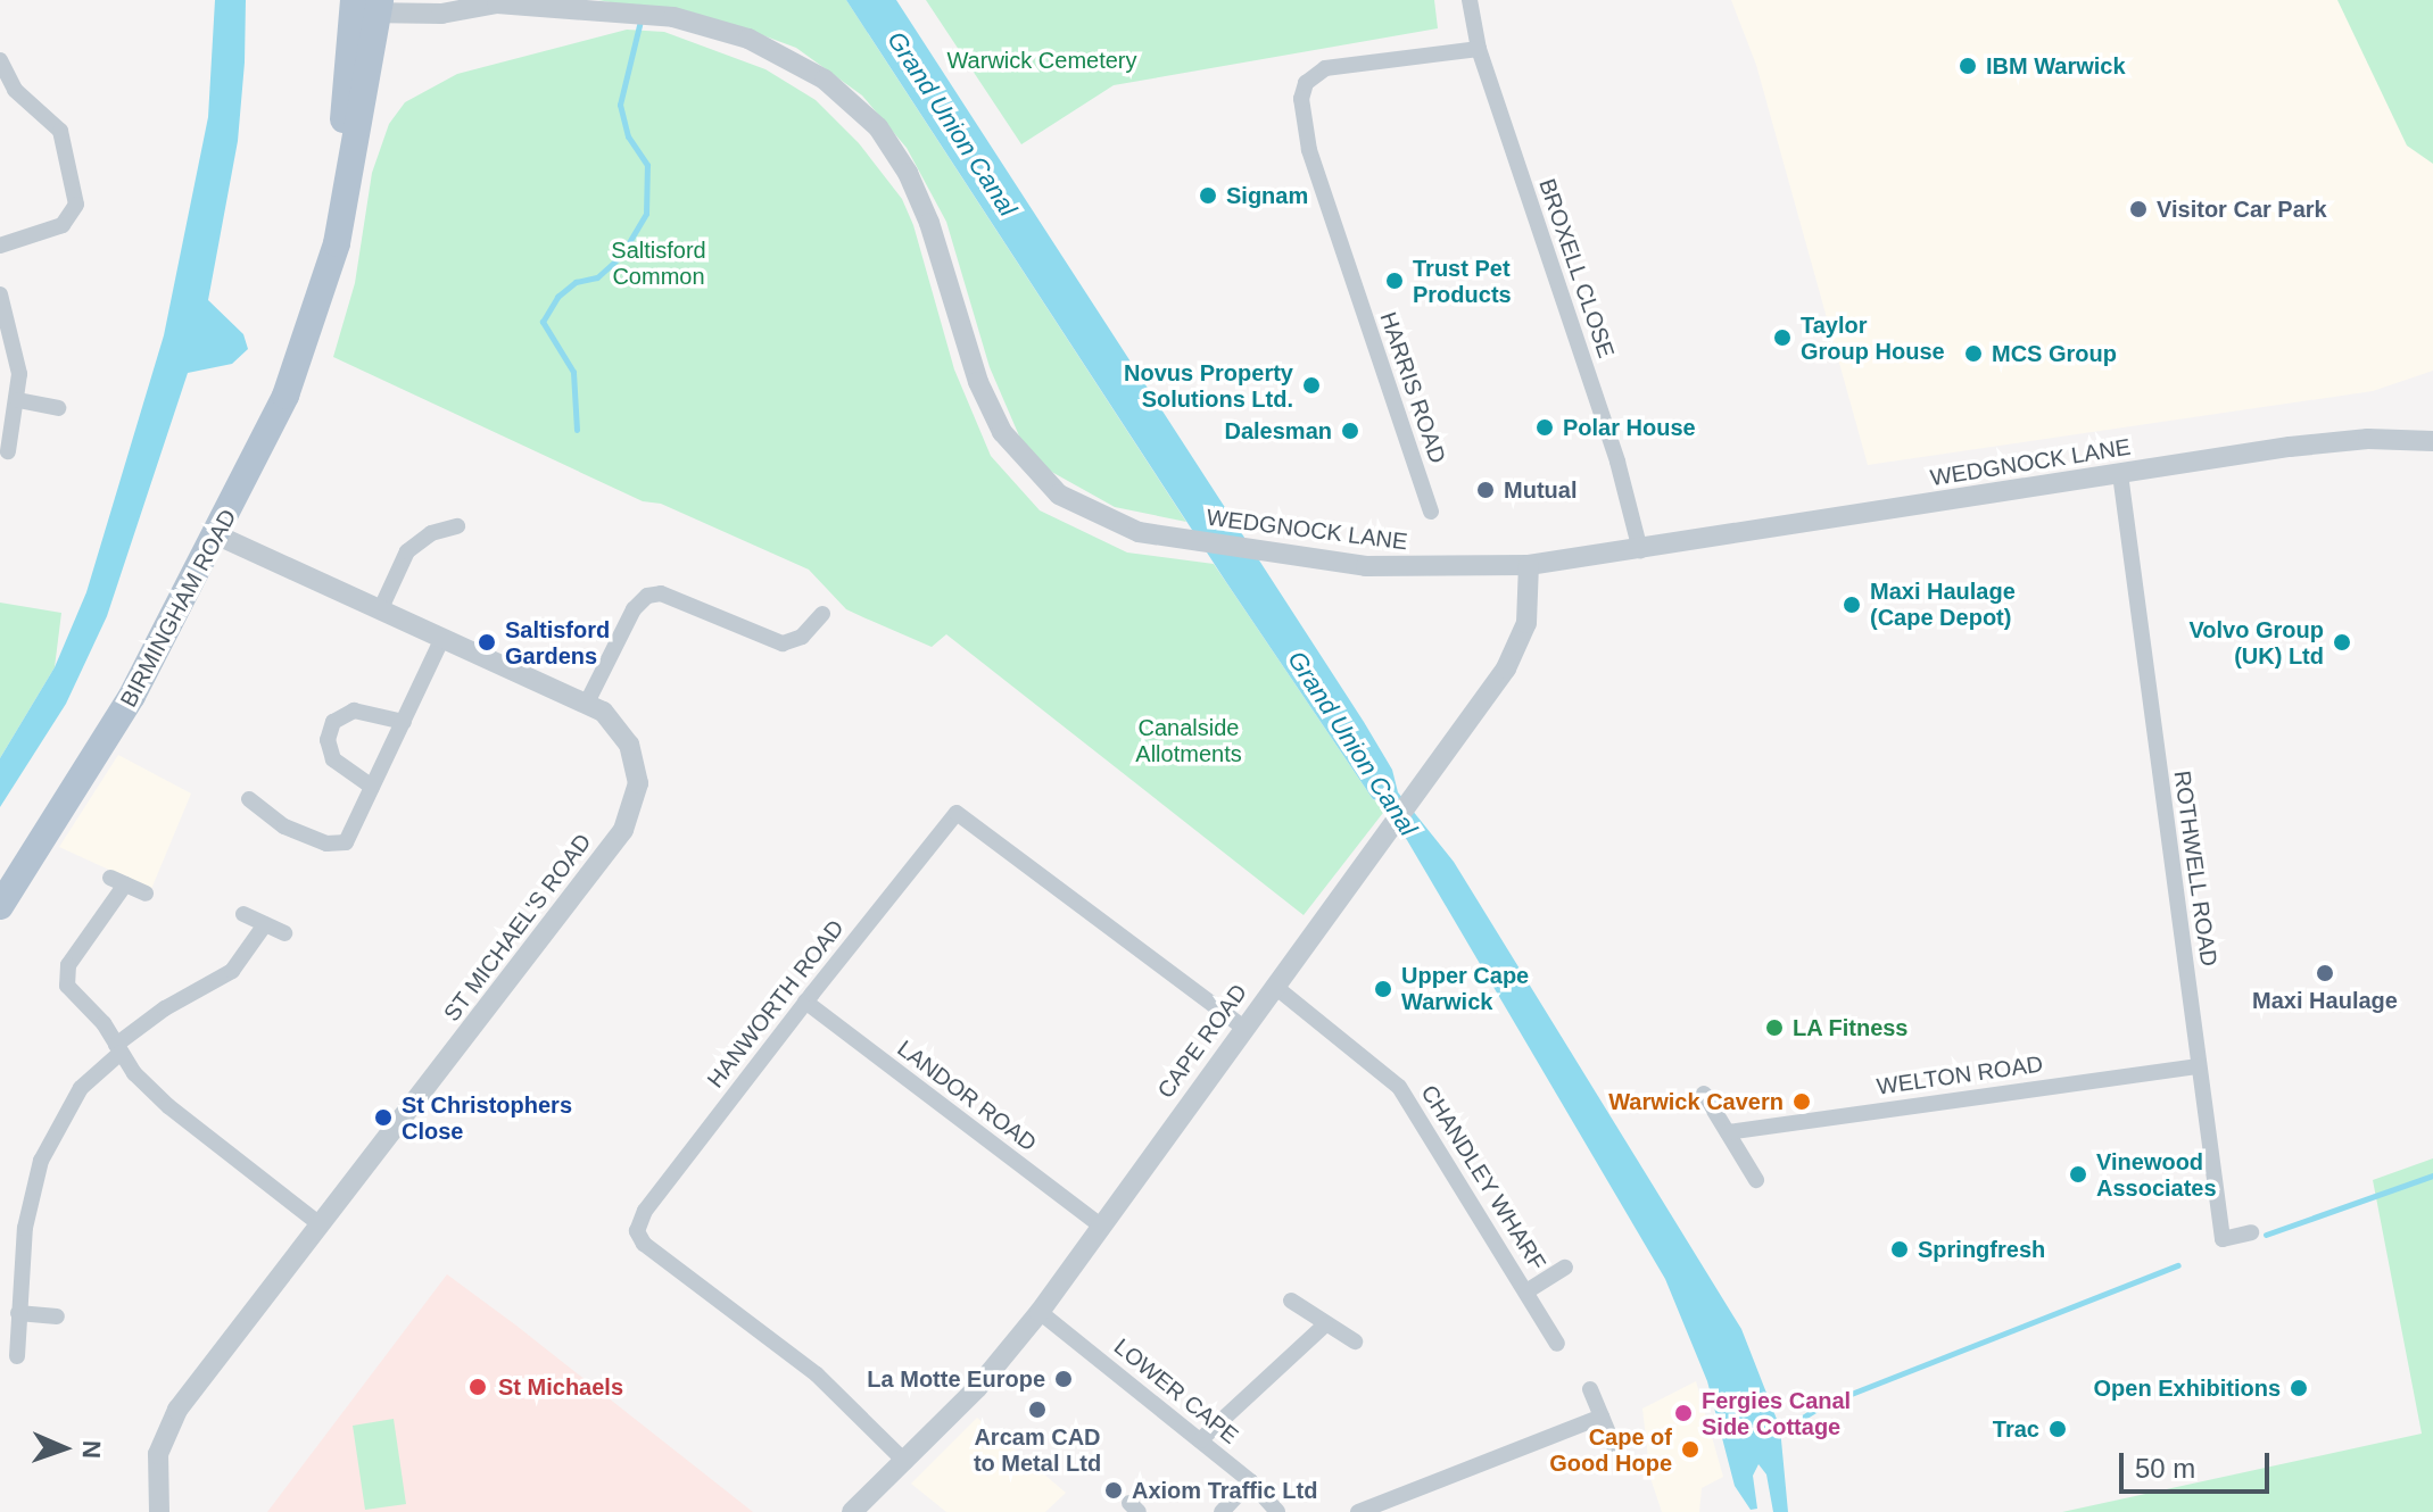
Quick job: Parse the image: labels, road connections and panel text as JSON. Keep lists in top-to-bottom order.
{
  "streets": {
    "main road": ["BIRMINGHAM ROAD"],
    "street": [
      "BROXELL CLOSE",
      "HARRIS ROAD",
      "WEDGNOCK LANE",
      "ROTHWELL ROAD",
      "ST MICHAEL'S ROAD",
      "HANWORTH ROAD",
      "CAPE ROAD",
      "WELTON ROAD",
      "LANDOR ROAD",
      "CHANDLEY WHARF",
      "LOWER CAPE"
    ]
  },
  "crossings": [
    ["BROXELL CLOSE", "HARRIS ROAD"],
    ["BROXELL CLOSE", "WEDGNOCK LANE"],
    ["WEDGNOCK LANE", "BIRMINGHAM ROAD"],
    ["WEDGNOCK LANE", "ROTHWELL ROAD"],
    ["WEDGNOCK LANE", "CAPE ROAD"],
    ["BIRMINGHAM ROAD", "ST MICHAEL'S ROAD"],
    ["ROTHWELL ROAD", "WELTON ROAD"],
    ["HANWORTH ROAD", "CAPE ROAD"],
    ["HANWORTH ROAD", "LANDOR ROAD"],
    ["CAPE ROAD", "LANDOR ROAD"],
    ["CAPE ROAD", "CHANDLEY WHARF"],
    ["CAPE ROAD", "LOWER CAPE"]
  ],
  "water": ["Grand Union Canal"],
  "parks": ["Warwick Cemetery", "Saltisford Common", "Canalside Allotments"],
  "places": [
    "IBM Warwick",
    "Signam",
    "Visitor Car Park",
    "Trust Pet Products",
    "Taylor Group House",
    "MCS Group",
    "Novus Property Solutions Ltd.",
    "Polar House",
    "Dalesman",
    "Mutual",
    "Maxi Haulage (Cape Depot)",
    "Saltisford Gardens",
    "Volvo Group (UK) Ltd",
    "Maxi Haulage",
    "Upper Cape Warwick",
    "LA Fitness",
    "Warwick Cavern",
    "St Christophers Close",
    "Vinewood Associates",
    "Springfresh",
    "La Motte Europe",
    "St Michaels",
    "Open Exhibitions",
    "Arcam CAD to Metal Ltd",
    "Fergies Canal Side Cottage",
    "Trac",
    "Cape of Good Hope",
    "Axiom Traffic Ltd"
  ],
  "scale_bar": "50 m",
  "north": "right"
}
